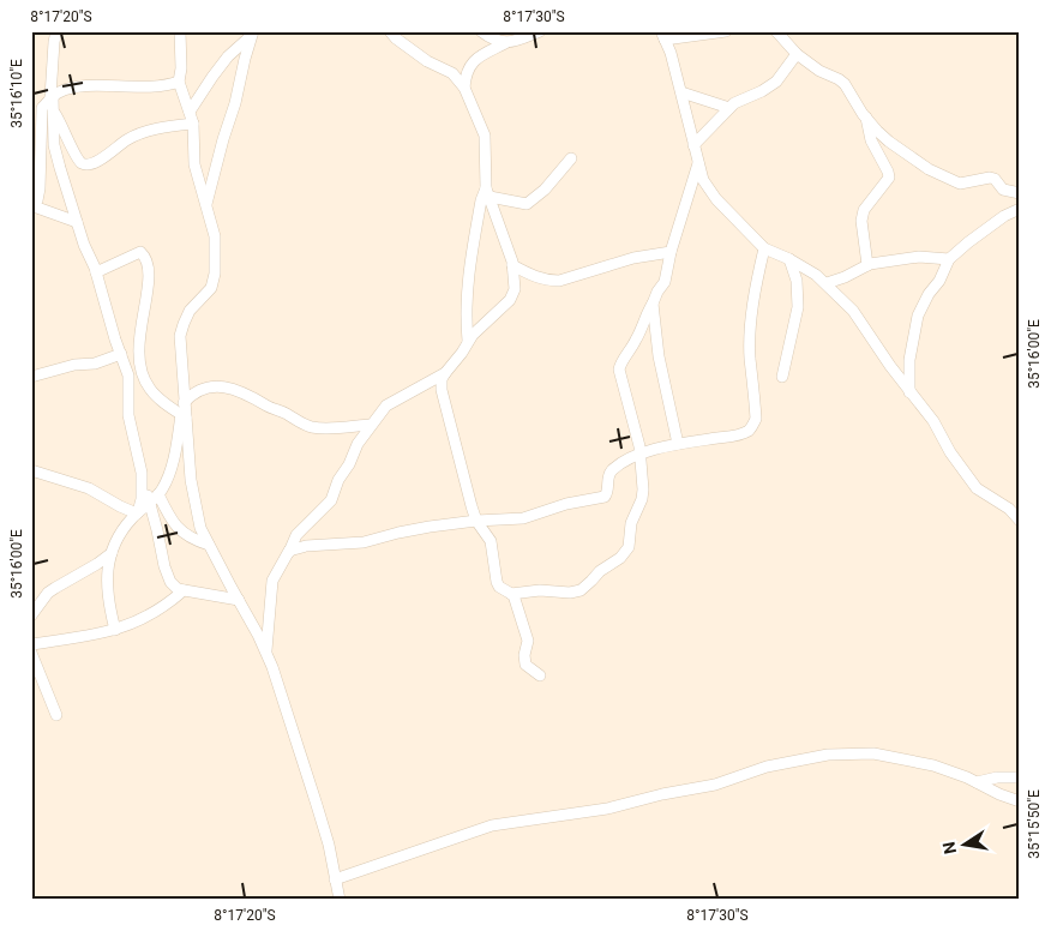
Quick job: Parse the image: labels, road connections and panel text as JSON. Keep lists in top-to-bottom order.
{
  "north": "left",
  "coordinates": [
    "8°17'20\"S",
    "8°17'30\"S",
    "35°16'10\"E",
    "35°16'00\"E",
    "35°15'50\"E"
  ]
}
